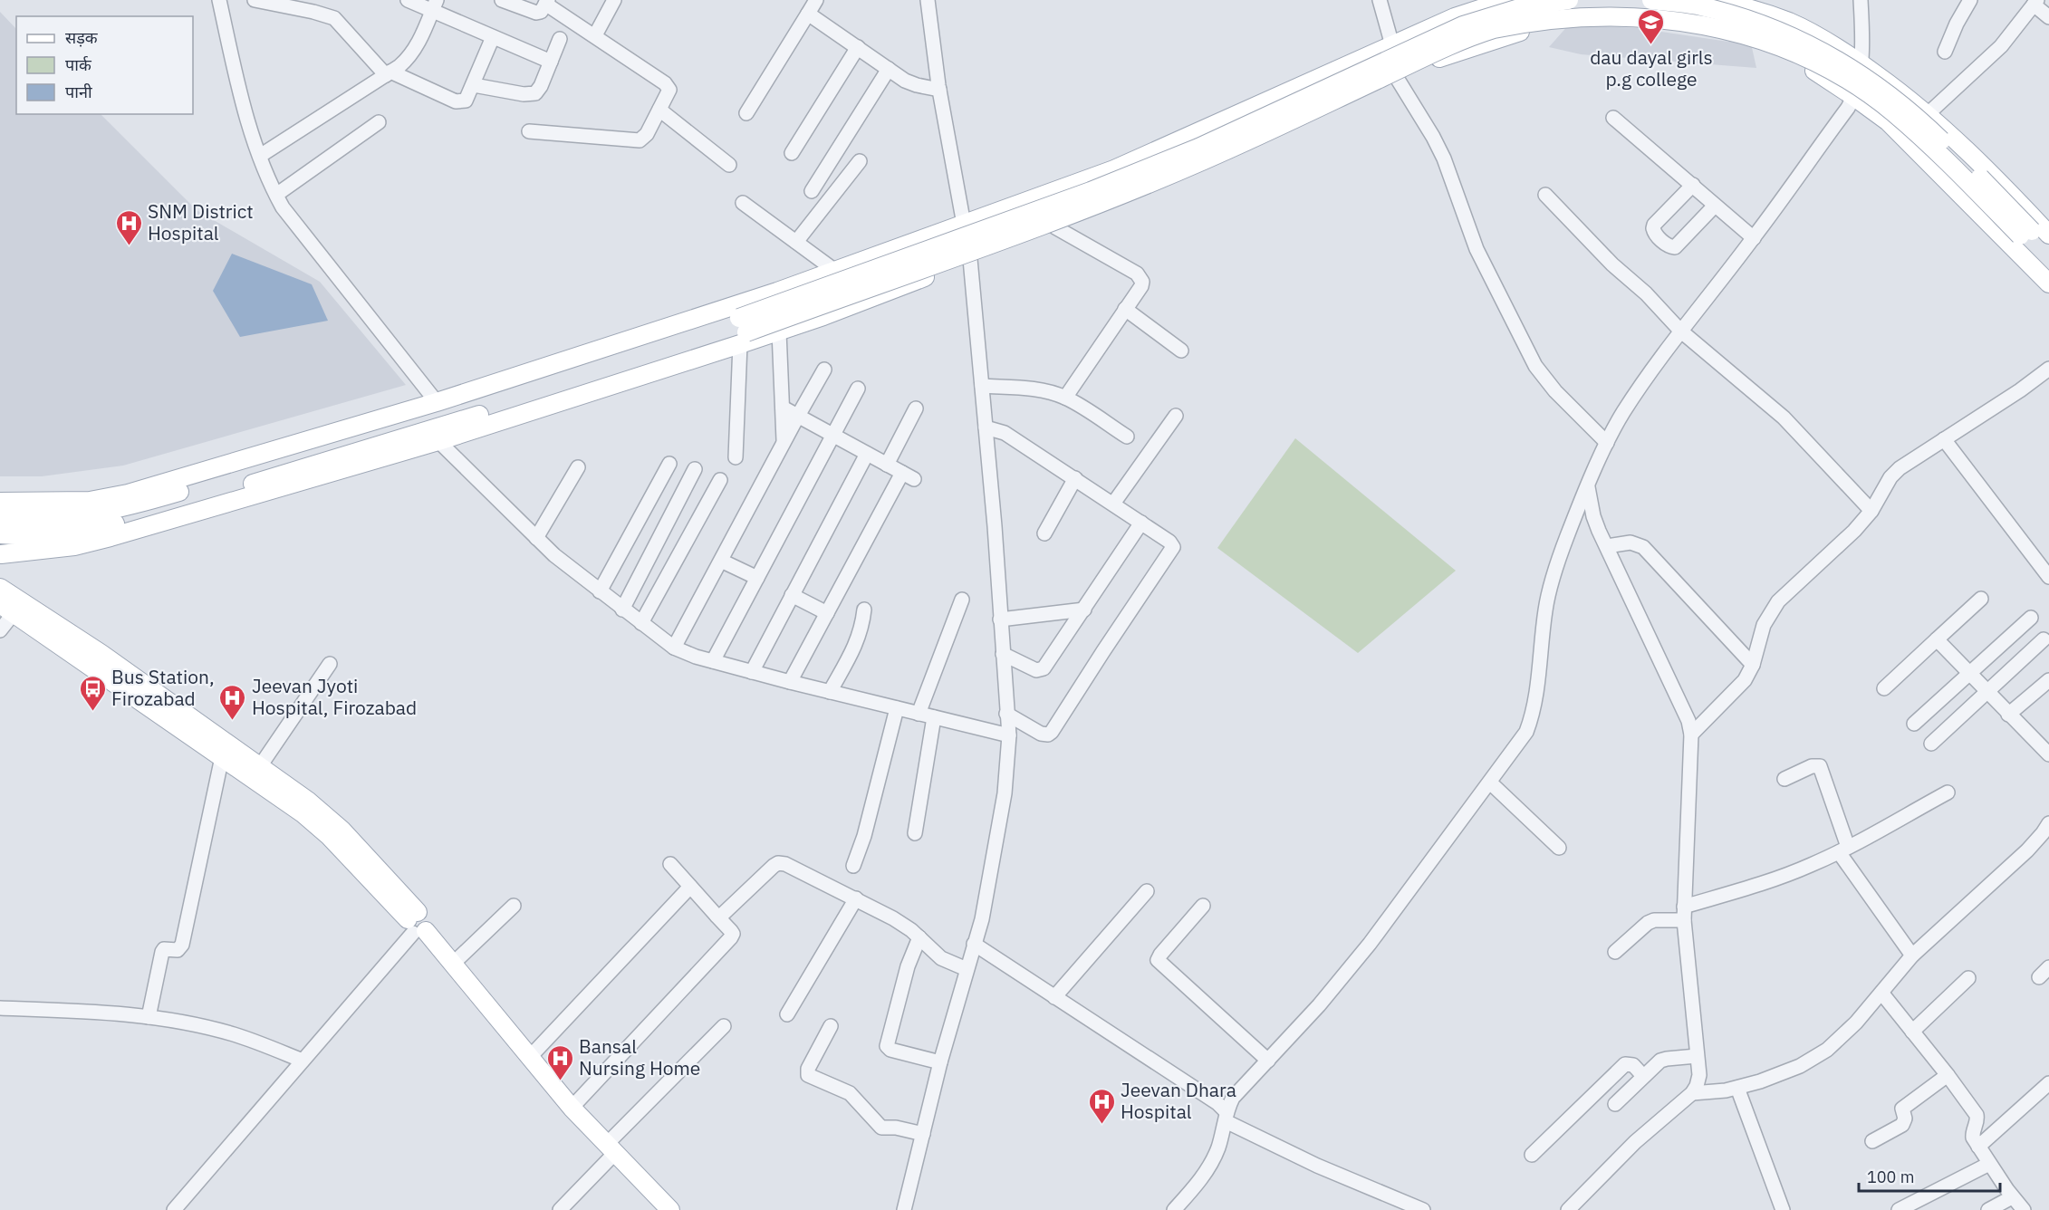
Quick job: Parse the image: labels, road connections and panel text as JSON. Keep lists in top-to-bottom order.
{
  "places": {
    "school or university": ["dau dayal girls p.g college"],
    "hospital": [
      "SNM District Hospital",
      "Jeevan Jyoti Hospital, Firozabad",
      "Bansal Nursing Home",
      "Jeevan Dhara Hospital"
    ],
    "bus stop": ["Bus Station, Firozabad"]
  },
  "legend": ["सड़क", "पार्क", "पानी"],
  "scale_bar": "100 m"
}
